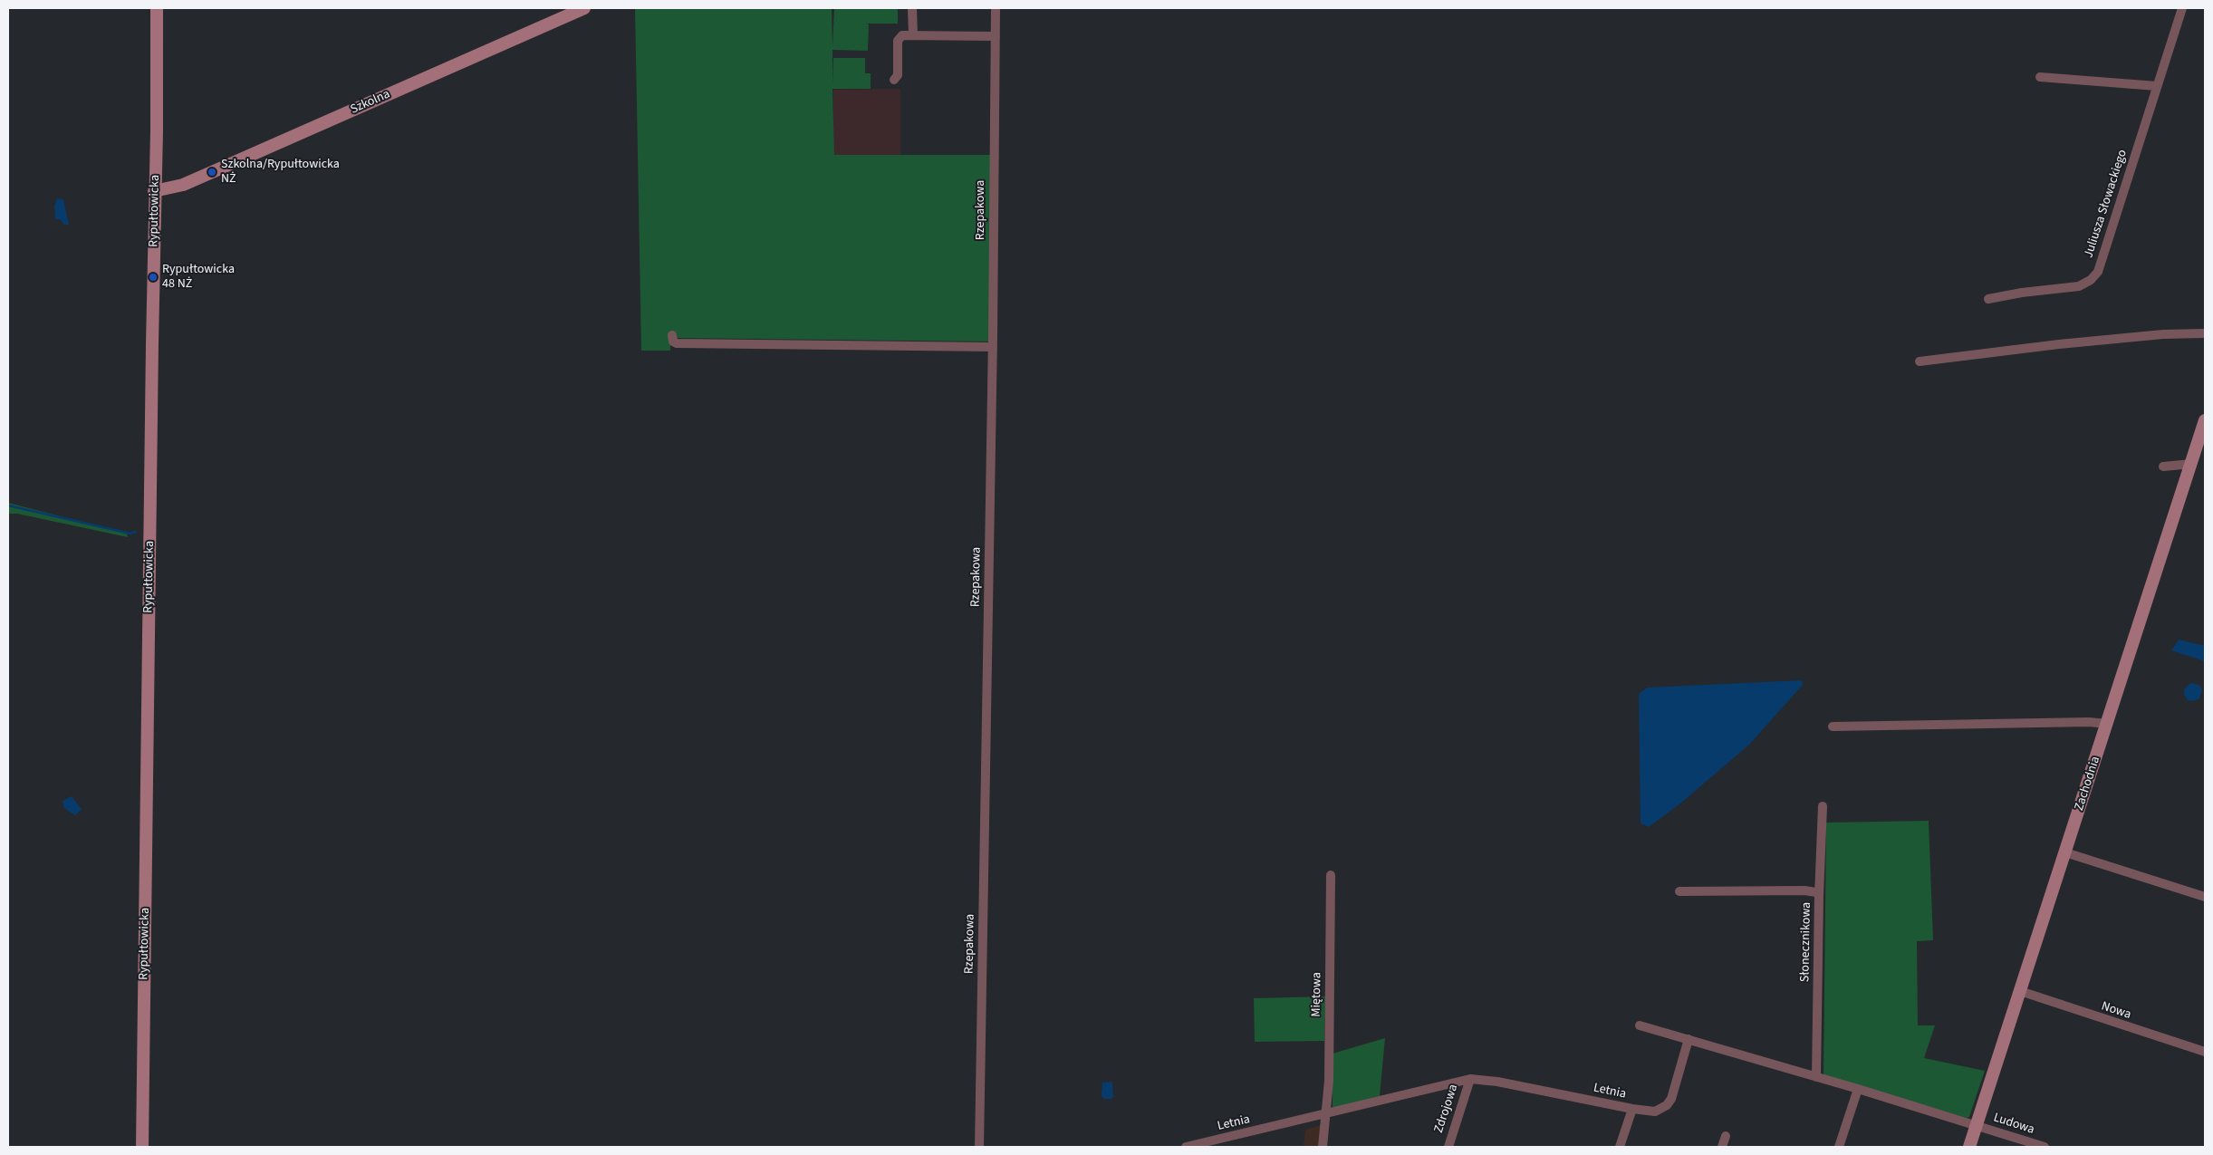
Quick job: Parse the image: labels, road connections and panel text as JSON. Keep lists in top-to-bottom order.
{
  "streets": {
    "street": [
      "Szkolna",
      "Juliusza Słowackiego",
      "Rzepakowa",
      "Rypułtowicka",
      "Zachodnia",
      "Słonecznikowa",
      "Miętowa",
      "Nowa",
      "Letnia",
      "Zdrojowa",
      "Ludowa"
    ]
  },
  "crossings": [
    ["Szkolna", "Rypułtowicka"],
    ["Zachodnia", "Nowa"],
    ["Zachodnia", "Ludowa"],
    ["Miętowa", "Letnia"],
    ["Letnia", "Zdrojowa"]
  ],
  "places": ["Szkolna/Rypułtowicka NŻ", "Rypułtowicka 48 NŻ"]
}
